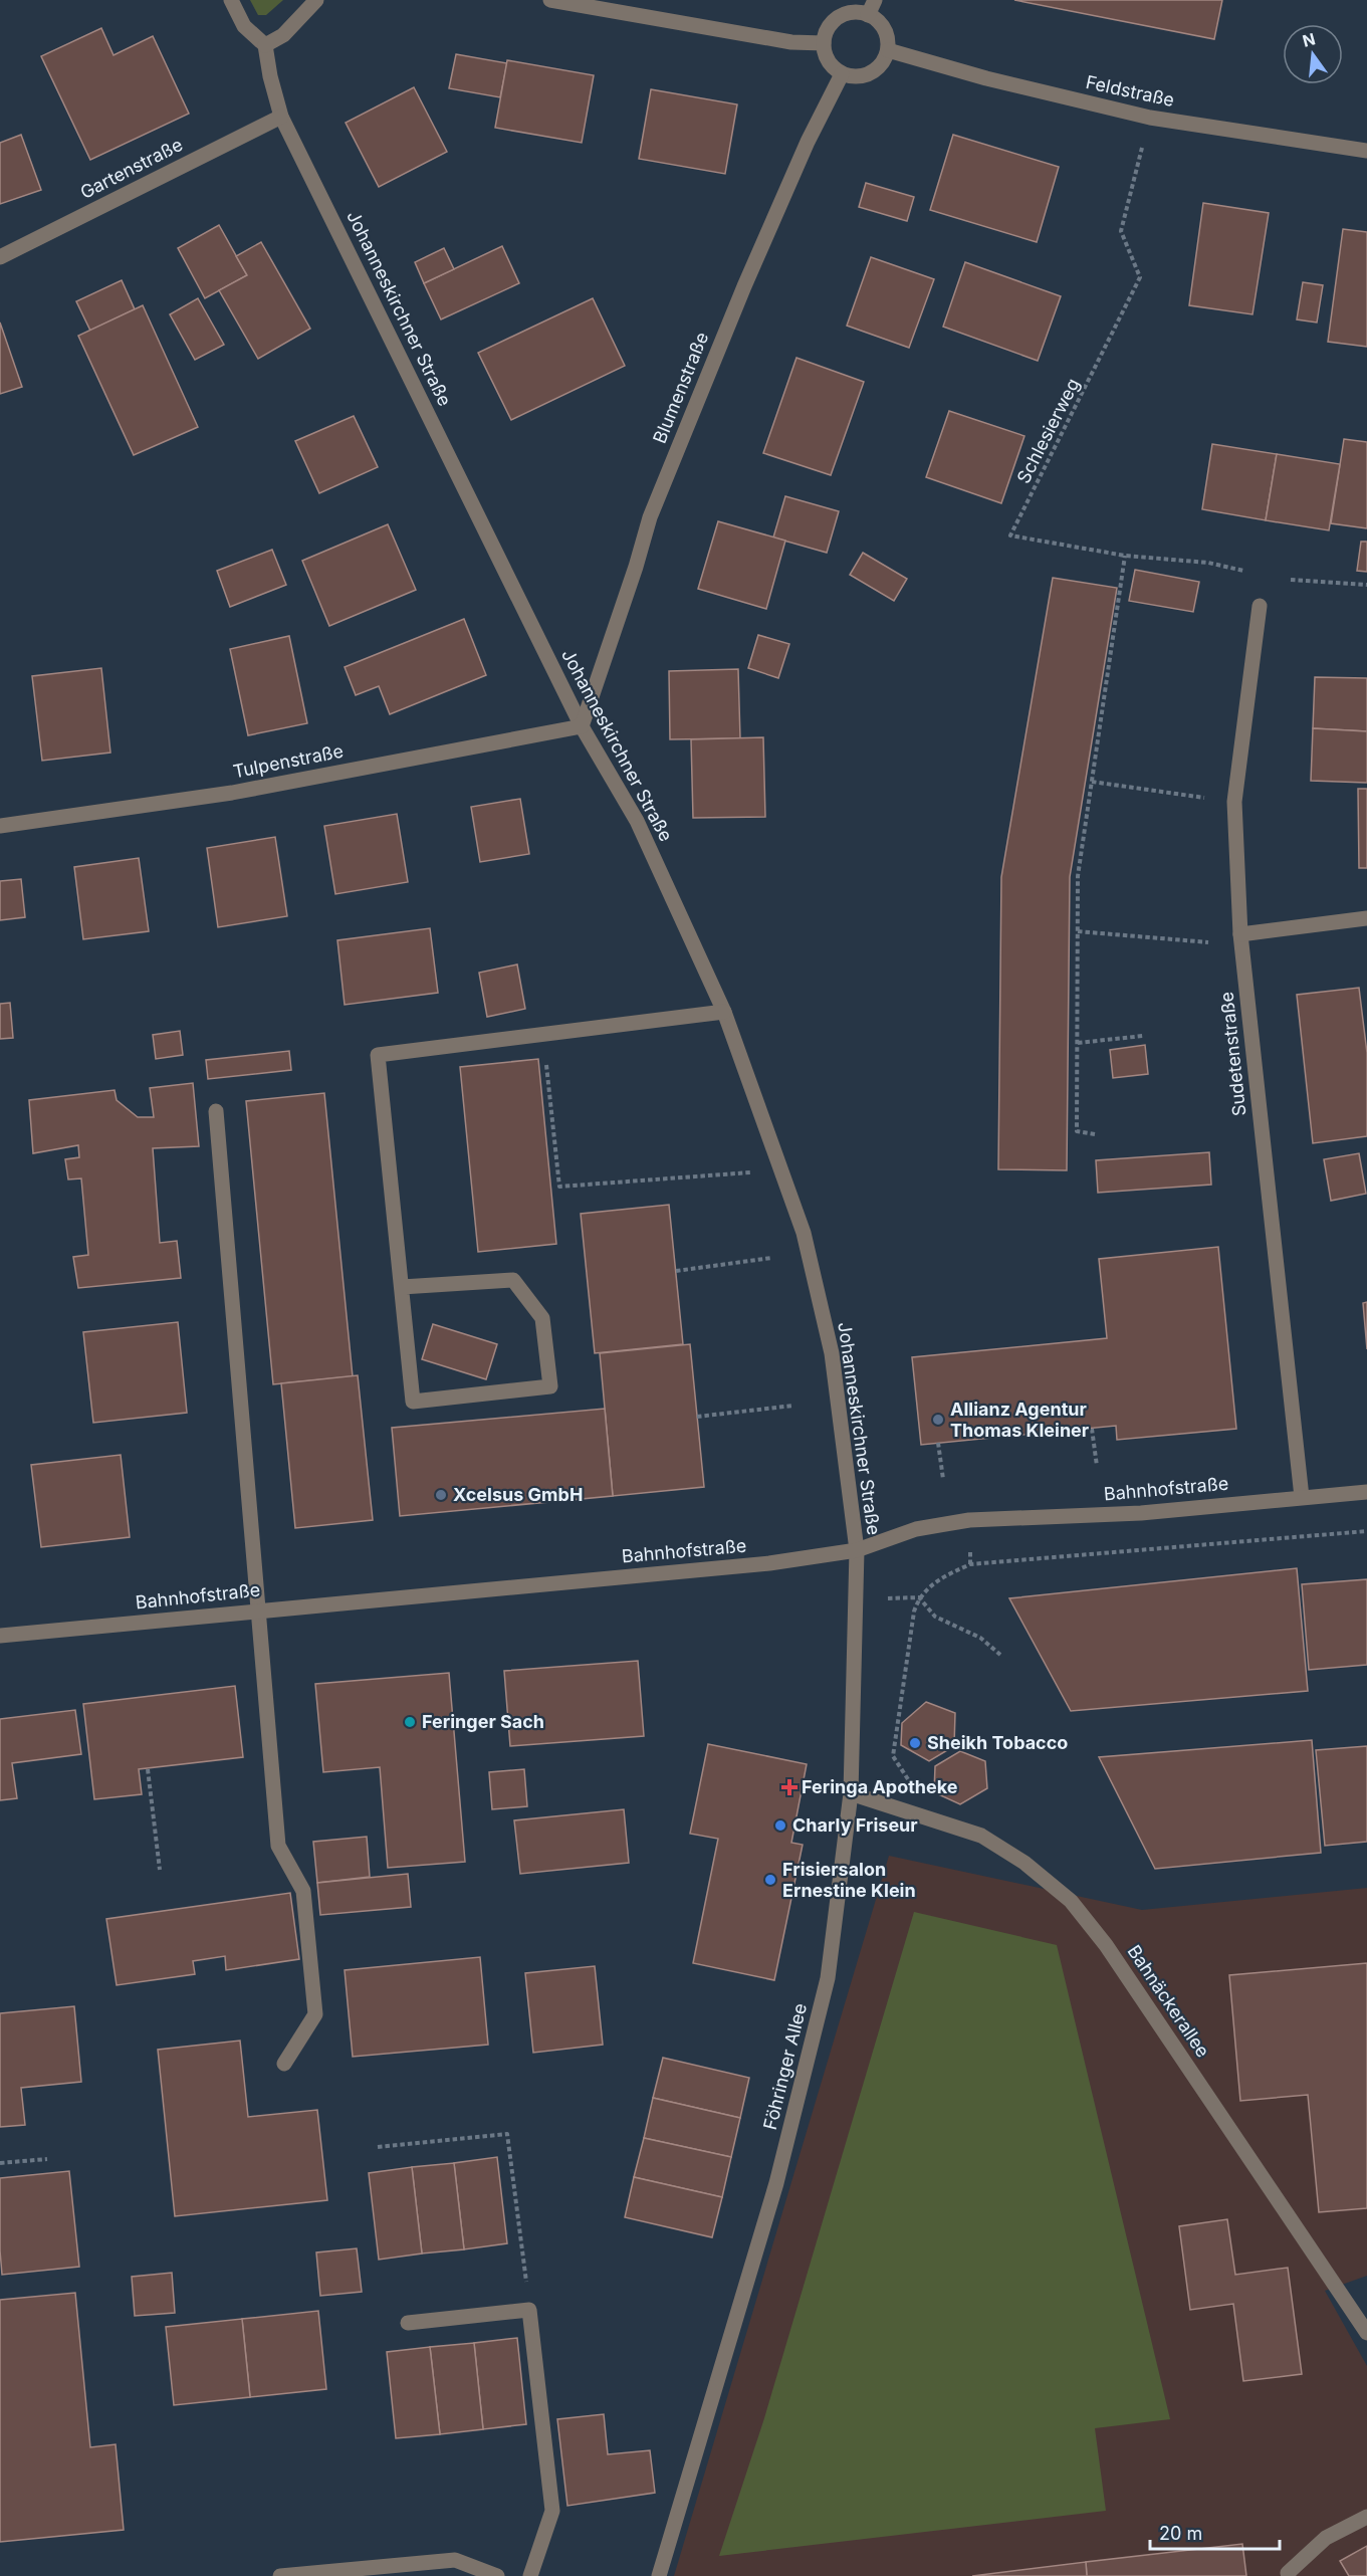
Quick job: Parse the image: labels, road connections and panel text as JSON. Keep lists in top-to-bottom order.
{
  "streets": {
    "street": [
      "Feldstraße",
      "Gartenstraße",
      "Johanneskirchner Straße",
      "Blumenstraße",
      "Tulpenstraße",
      "Sudetenstraße",
      "Bahnhofstraße",
      "Bahnäckerallee",
      "Föhringer Allee"
    ],
    "path": ["Schlesierweg"]
  },
  "crossings": [
    ["Feldstraße", "Blumenstraße"],
    ["Feldstraße", "Schlesierweg"],
    ["Gartenstraße", "Johanneskirchner Straße"],
    ["Johanneskirchner Straße", "Blumenstraße"],
    ["Johanneskirchner Straße", "Tulpenstraße"],
    ["Johanneskirchner Straße", "Bahnhofstraße"],
    ["Johanneskirchner Straße", "Föhringer Allee"],
    ["Blumenstraße", "Tulpenstraße"],
    ["Sudetenstraße", "Bahnhofstraße"],
    ["Bahnhofstraße", "Föhringer Allee"],
    ["Bahnäckerallee", "Föhringer Allee"]
  ],
  "places": {
    "other": [
      "Allianz Agentur Thomas Kleiner",
      "Xcelsus GmbH",
      "Feringer Sach",
      "Sheikh Tobacco",
      "Charly Friseur",
      "Frisiersalon Ernestine Klein"
    ],
    "health": ["Feringa Apotheke"]
  },
  "scale_bar": "20 m",
  "north": "top"
}
